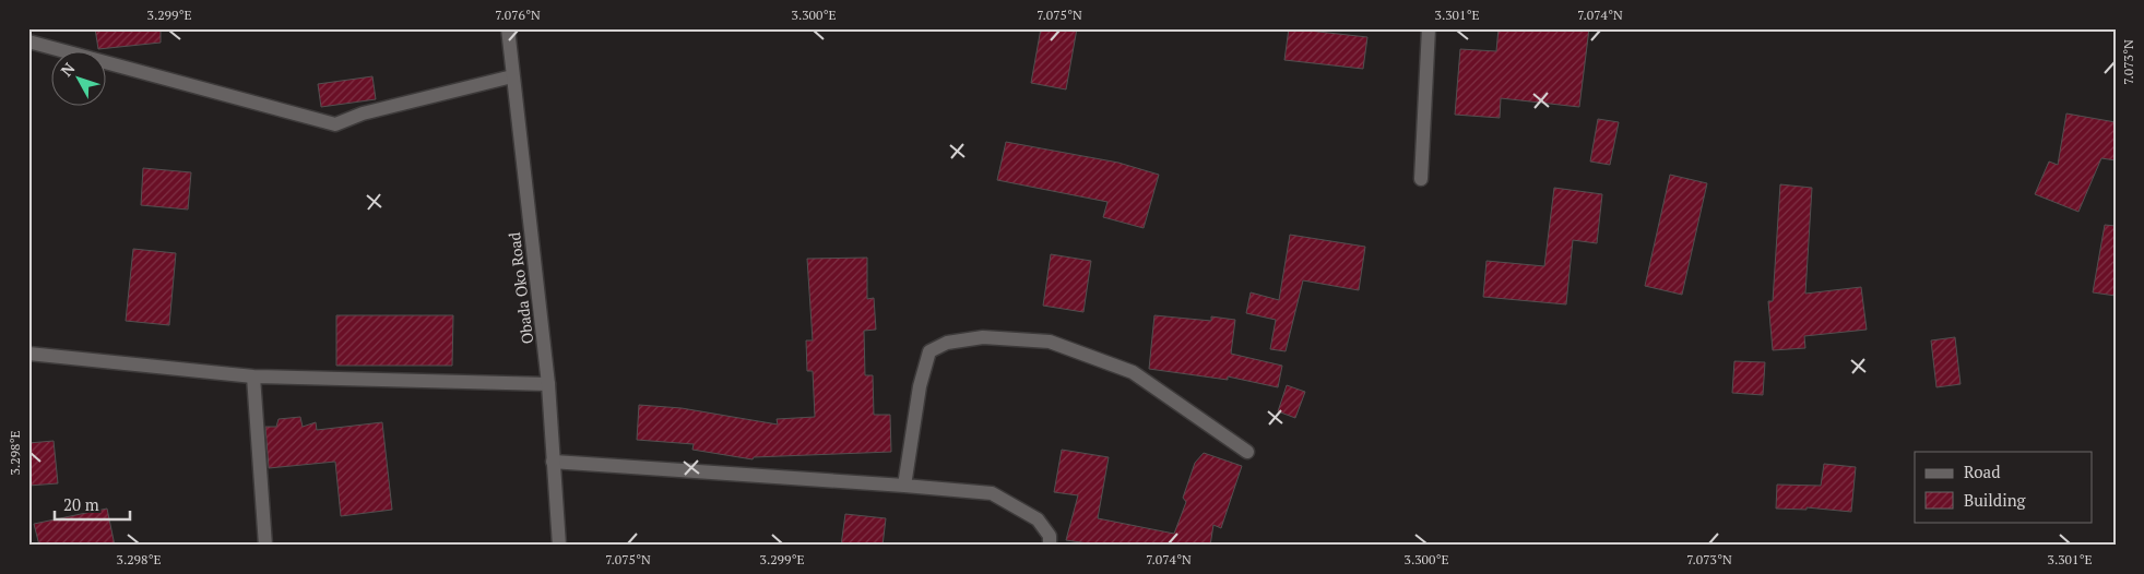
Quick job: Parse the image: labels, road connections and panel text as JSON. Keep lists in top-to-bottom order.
{
  "streets": {
    "street": ["Obada Oko Road"]
  },
  "legend": ["Road", "Building"],
  "scale_bar": "20 m",
  "north": "top left",
  "coordinates": [
    "3.299°E",
    "7.076°N",
    "3.300°E",
    "7.075°N",
    "3.301°E",
    "7.074°N",
    "7.073°N",
    "3.298°E"
  ]
}
